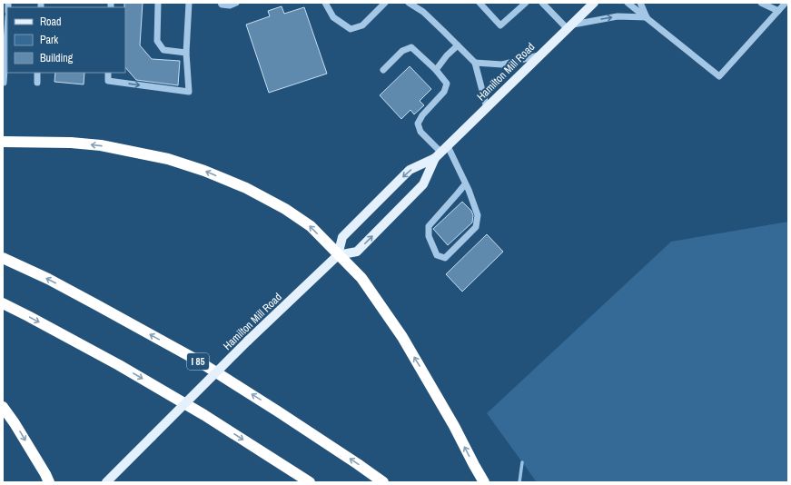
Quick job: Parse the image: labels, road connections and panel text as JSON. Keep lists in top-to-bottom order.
{
  "streets": {
    "highway": ["I 85"],
    "main road": ["Hamilton Mill Road"]
  },
  "legend": ["Road", "Park", "Building"]
}
